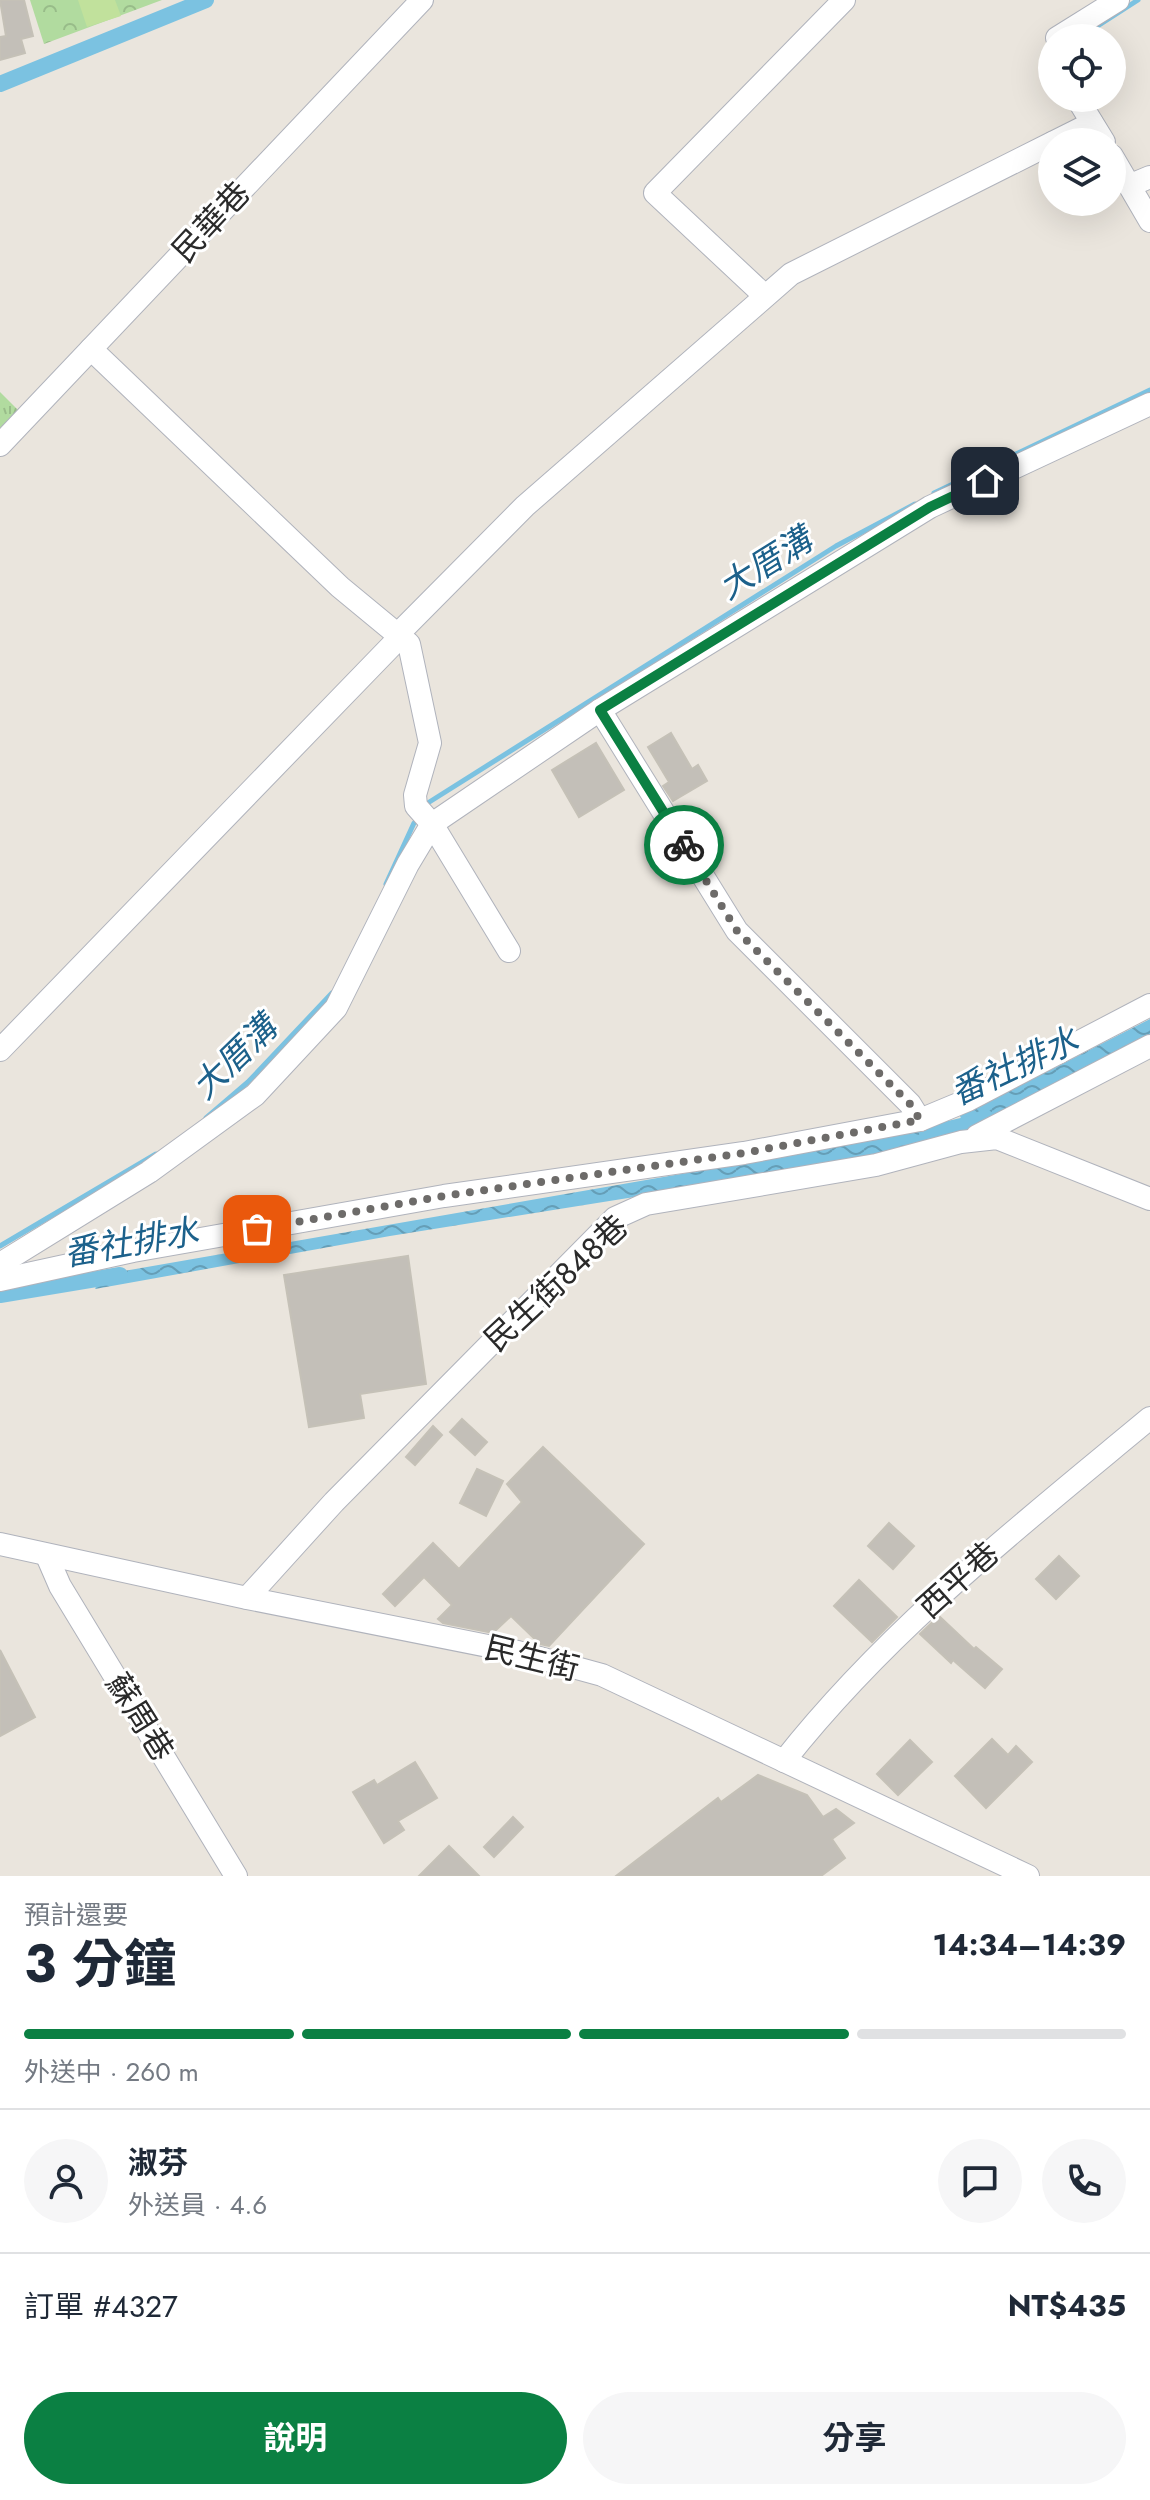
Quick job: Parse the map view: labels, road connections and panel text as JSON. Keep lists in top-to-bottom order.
{
  "streets": {
    "street": [
      "民華巷",
      "民生街848巷",
      "西平巷",
      "民生街",
      "蘇周巷"
    ]
  },
  "crossings": [
    ["民生街848巷", "民生街"],
    ["西平巷", "民生街"],
    ["民生街", "蘇周巷"]
  ],
  "water": ["大厝溝", "番社排水"],
  "page": {
    "heading": ["3 分鐘", "預計還要", "14:34–14:39"],
    "panel": [
      "淑芬",
      "外送員 · 4.6",
      "訂單 #4327",
      "NT$435"
    ],
    "bar": "外送中 · 260 m",
    "buttons": ["說明", "分享"]
  }
}
